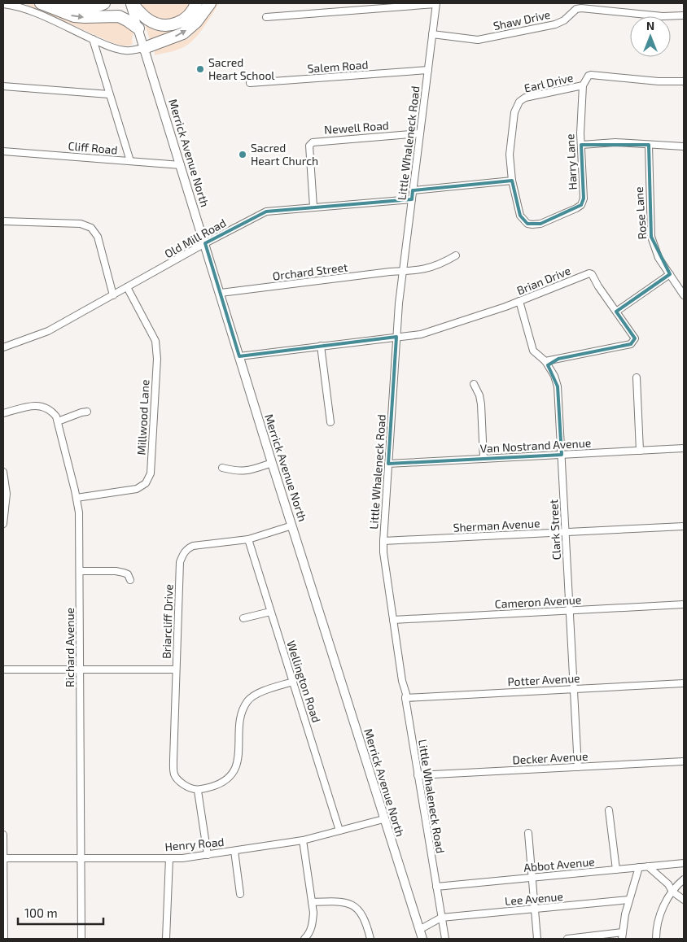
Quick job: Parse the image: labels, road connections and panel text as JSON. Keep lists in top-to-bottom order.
{
  "streets": {
    "main road": ["Merrick Avenue North"],
    "street": [
      "Shaw Drive",
      "Salem Road",
      "Earl Drive",
      "Newell Road",
      "Little Whaleneck Road",
      "Cliff Road",
      "Harry Lane",
      "Rose Lane",
      "Old Mill Road",
      "Orchard Street",
      "Brian Drive",
      "Millwood Lane",
      "Van Nostrand Avenue",
      "Sherman Avenue",
      "Clark Street",
      "Cameron Avenue",
      "Briarcliff Drive",
      "Richard Avenue",
      "Potter Avenue",
      "Wellington Road",
      "Decker Avenue",
      "Henry Road",
      "Abbot Avenue",
      "Lee Avenue"
    ]
  },
  "crossings": [
    ["Shaw Drive", "Little Whaleneck Road"],
    ["Salem Road", "Little Whaleneck Road"],
    ["Earl Drive", "Harry Lane"],
    ["Newell Road", "Little Whaleneck Road"],
    ["Newell Road", "Old Mill Road"],
    ["Little Whaleneck Road", "Old Mill Road"],
    ["Little Whaleneck Road", "Orchard Street"],
    ["Little Whaleneck Road", "Brian Drive"],
    ["Little Whaleneck Road", "Van Nostrand Avenue"],
    ["Little Whaleneck Road", "Sherman Avenue"],
    ["Little Whaleneck Road", "Cameron Avenue"],
    ["Little Whaleneck Road", "Potter Avenue"],
    ["Little Whaleneck Road", "Decker Avenue"],
    ["Little Whaleneck Road", "Abbot Avenue"],
    ["Little Whaleneck Road", "Lee Avenue"],
    ["Cliff Road", "Merrick Avenue North"],
    ["Merrick Avenue North", "Old Mill Road"],
    ["Merrick Avenue North", "Orchard Street"],
    ["Merrick Avenue North", "Brian Drive"],
    ["Merrick Avenue North", "Briarcliff Drive"],
    ["Merrick Avenue North", "Henry Road"],
    ["Old Mill Road", "Millwood Lane"],
    ["Brian Drive", "Clark Street"],
    ["Millwood Lane", "Richard Avenue"],
    ["Van Nostrand Avenue", "Clark Street"],
    ["Sherman Avenue", "Clark Street"],
    ["Clark Street", "Cameron Avenue"],
    ["Clark Street", "Potter Avenue"],
    ["Clark Street", "Decker Avenue"],
    ["Briarcliff Drive", "Wellington Road"],
    ["Richard Avenue", "Henry Road"],
    ["Wellington Road", "Henry Road"]
  ],
  "places": ["Sacred Heart School", "Sacred Heart Church"],
  "scale_bar": "100 m",
  "north": "top"
}
